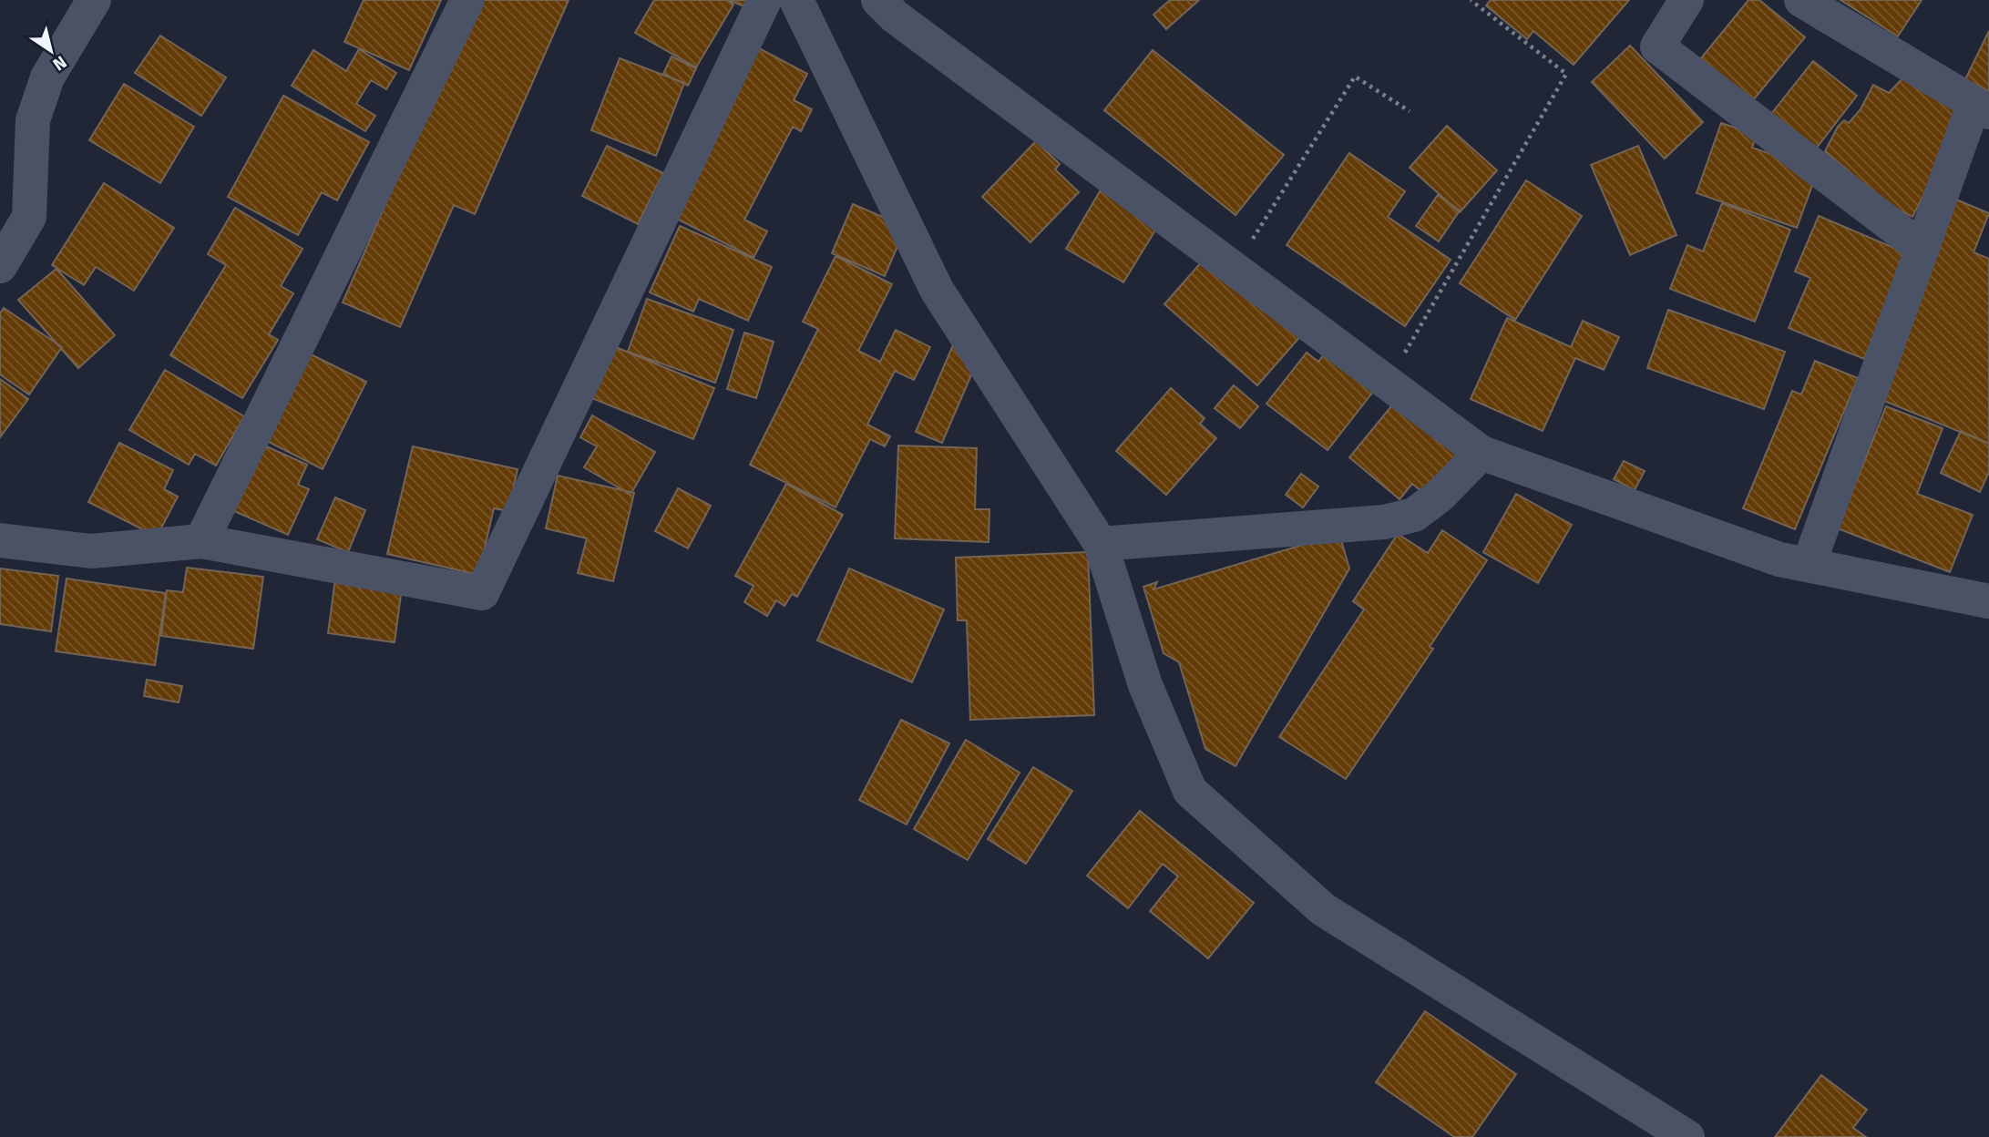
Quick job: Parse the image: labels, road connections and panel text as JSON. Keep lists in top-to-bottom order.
{
  "north": "bottom right"
}
